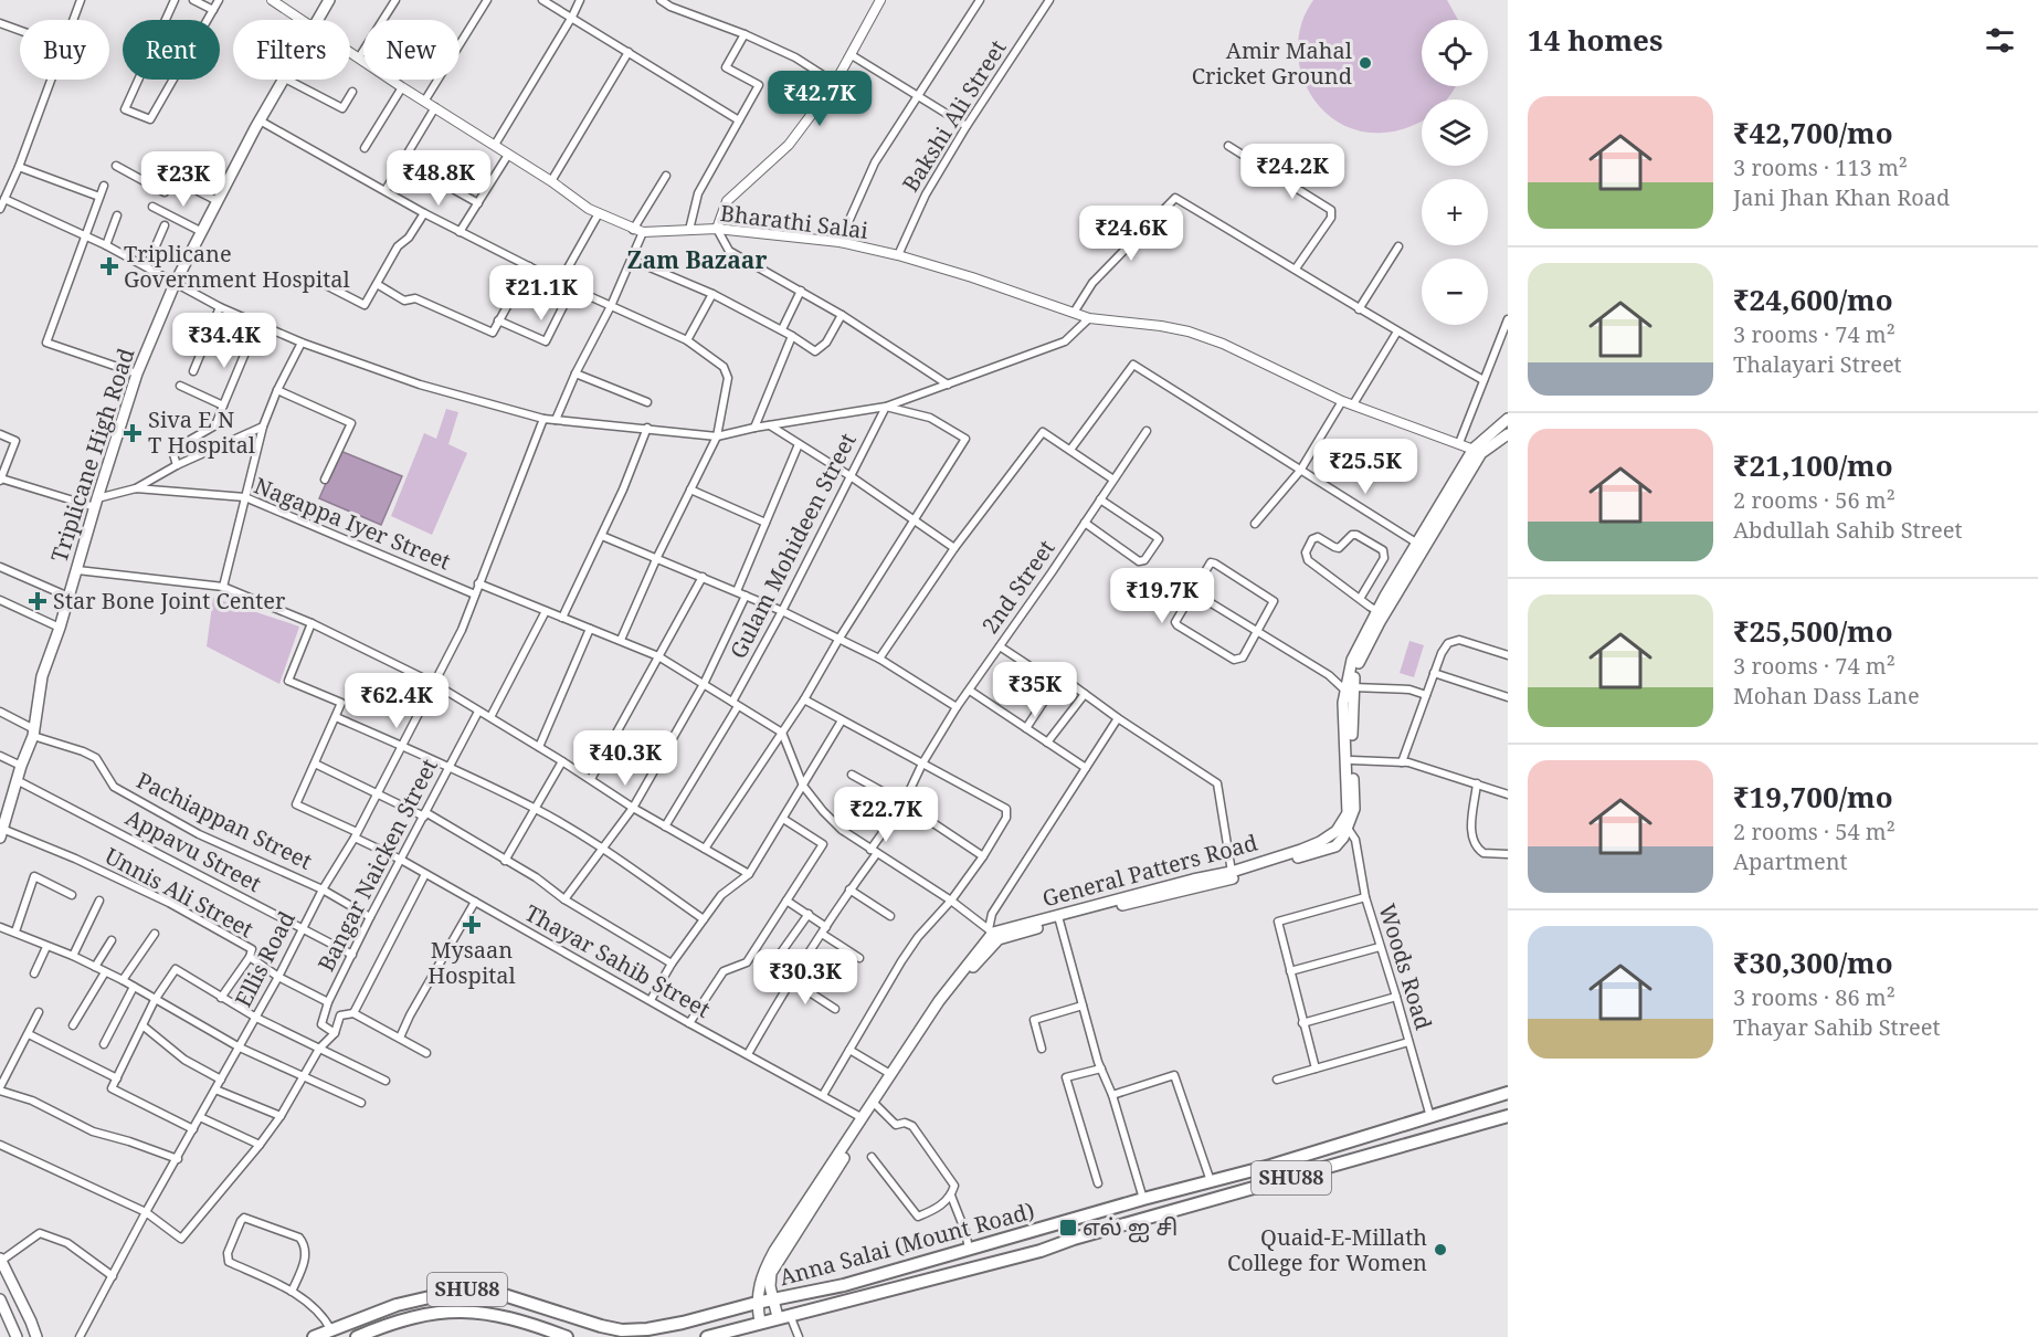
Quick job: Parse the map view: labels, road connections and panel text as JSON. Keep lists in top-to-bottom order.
{
  "streets": {
    "main road": [
      "Triplicane High Road",
      "General Patters Road",
      "SHU88",
      "Anna Salai (Mount Road)"
    ],
    "street": [
      "Bakshi Ali Street",
      "Bharathi Salai",
      "Nagappa Iyer Street",
      "Gulam Mohideen Street",
      "2nd Street",
      "Pachiappan Street",
      "Appavu Street",
      "Bangar Naicken Street",
      "Unnis Ali Street",
      "Ellis Road",
      "Thayar Sahib Street",
      "Woods Road"
    ]
  },
  "crossings": [
    ["Bakshi Ali Street", "Bharathi Salai"],
    ["Bharathi Salai", "General Patters Road"],
    ["Triplicane High Road", "Nagappa Iyer Street"],
    ["Triplicane High Road", "Pachiappan Street"],
    ["Triplicane High Road", "Appavu Street"],
    ["Triplicane High Road", "Unnis Ali Street"],
    ["Nagappa Iyer Street", "Ellis Road"],
    ["2nd Street", "Thayar Sahib Street"],
    ["Pachiappan Street", "Bangar Naicken Street"],
    ["Pachiappan Street", "Ellis Road"],
    ["Appavu Street", "Bangar Naicken Street"],
    ["Appavu Street", "Ellis Road"],
    ["Bangar Naicken Street", "Unnis Ali Street"],
    ["Bangar Naicken Street", "Thayar Sahib Street"],
    ["General Patters Road", "Thayar Sahib Street"],
    ["General Patters Road", "Woods Road"],
    ["General Patters Road", "Anna Salai (Mount Road)"],
    ["Unnis Ali Street", "Ellis Road"],
    ["Ellis Road", "Thayar Sahib Street"],
    ["Woods Road", "Anna Salai (Mount Road)"]
  ],
  "districts": ["Zam Bazaar"],
  "places": {
    "other": ["Amir Mahal Cricket Ground", "Quaid-E-Millath College for Women"],
    "health": [
      "Triplicane Government Hospital",
      "Siva E N T Hospital",
      "Star Bone Joint Center",
      "Mysaan Hospital"
    ],
    "transit": ["எல் ஐ சி"]
  },
  "page": {
    "heading": "14 homes",
    "map_buttons": ["+", "−"],
    "chip": [
      "Buy",
      "Rent",
      "Filters",
      "New"
    ],
    "price": [
      "₹42.7K",
      "₹24.2K",
      "₹48.8K",
      "₹23K",
      "₹24.6K",
      "₹21.1K",
      "₹34.4K",
      "₹25.5K",
      "₹19.7K",
      "₹35K",
      "₹62.4K",
      "₹40.3K",
      "₹22.7K",
      "₹30.3K"
    ],
    "list": [
      {
        "name": "₹42,700/mo",
        "note": "3 rooms · 113 m² · Jani Jhan Khan Road"
      },
      {
        "name": "₹24,600/mo",
        "note": "3 rooms · 74 m² · Thalayari Street"
      },
      {
        "name": "₹21,100/mo",
        "note": "2 rooms · 56 m² · Abdullah Sahib Street"
      },
      {
        "name": "₹25,500/mo",
        "note": "3 rooms · 74 m² · Mohan Dass Lane"
      },
      {
        "name": "₹19,700/mo",
        "note": "2 rooms · 54 m² · Apartment"
      },
      {
        "name": "₹30,300/mo",
        "note": "3 rooms · 86 m² · Thayar Sahib Street"
      }
    ]
  }
}
